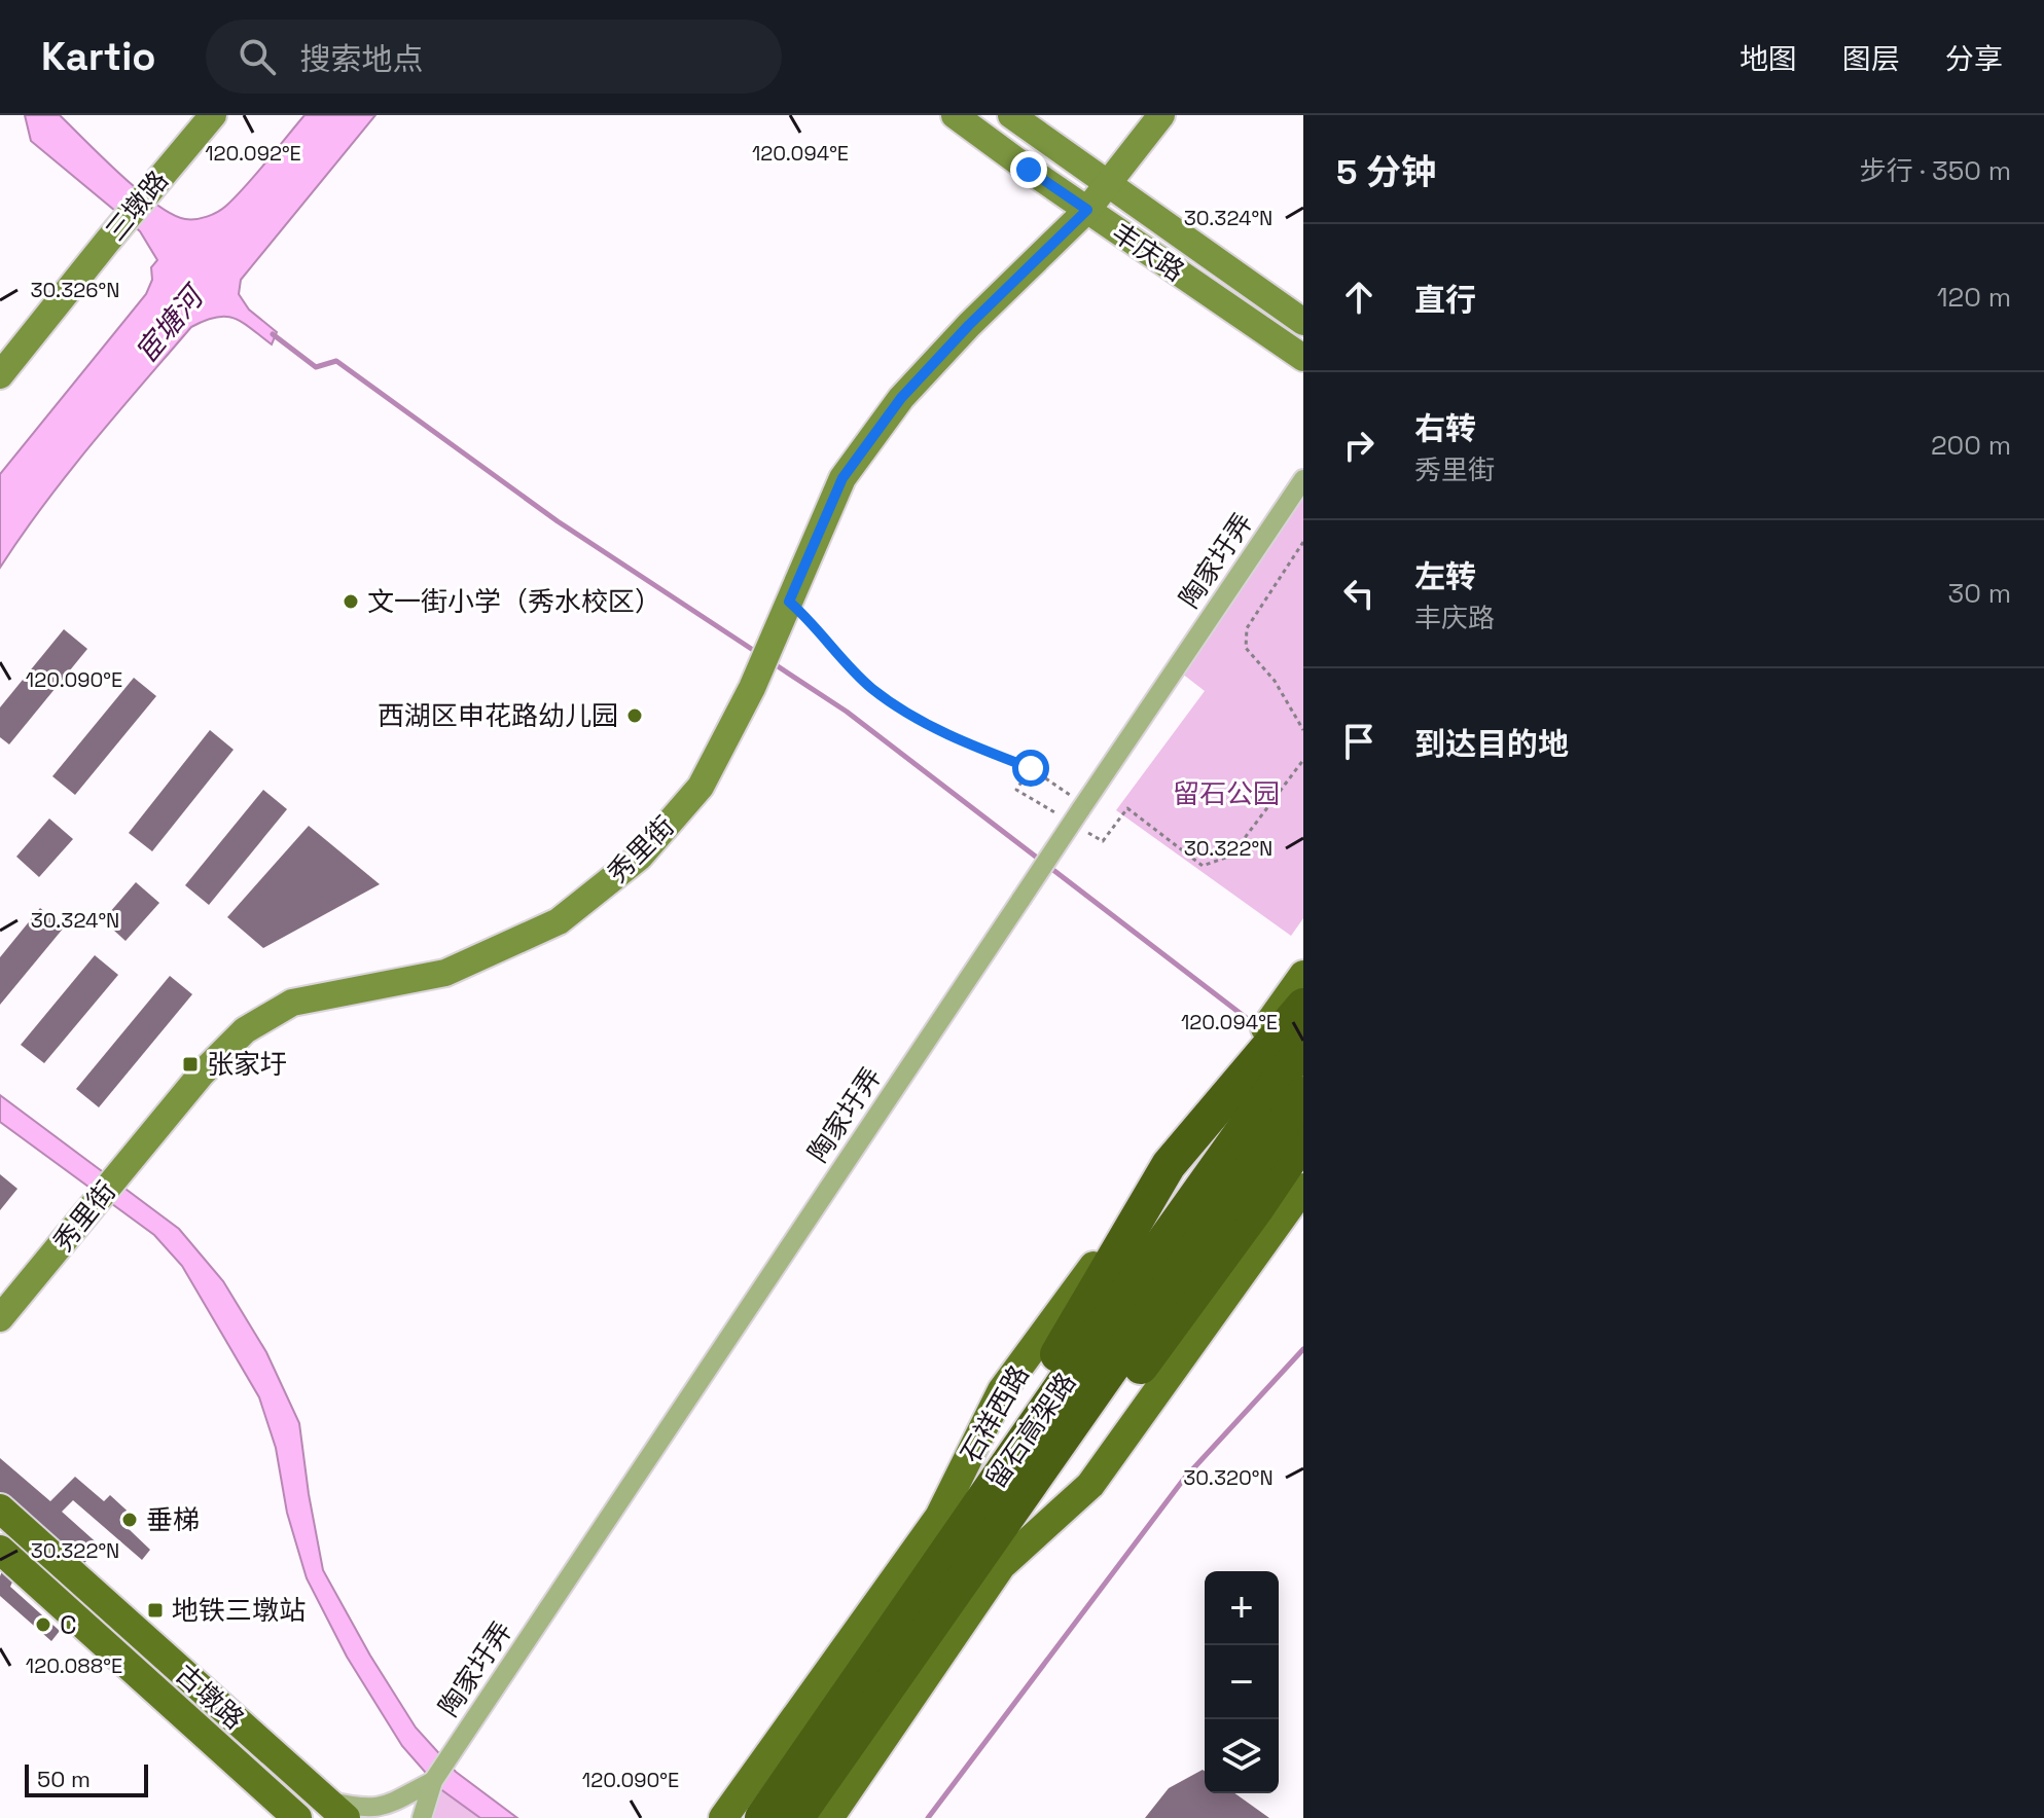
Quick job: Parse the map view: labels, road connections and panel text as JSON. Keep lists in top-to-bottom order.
{
  "streets": {
    "highway": ["留石高架路"],
    "main road": ["石祥西路", "古墩路"],
    "street": [
      "三墩路",
      "丰庆路",
      "陶家圩弄",
      "秀里街"
    ]
  },
  "crossings": [
    ["丰庆路", "秀里街"]
  ],
  "water": ["宦塘河"],
  "parks": ["留石公园"],
  "places": {
    "other": [
      "文一街小学（秀水校区）",
      "西湖区申花路幼儿园",
      "垂梯",
      "C"
    ],
    "transit": ["张家圩", "地铁三墩站"]
  },
  "scale_bar": "50 m",
  "page": {
    "header": "Kartio",
    "search": "搜索地点",
    "nav": ["地图", "图层", "分享"],
    "heading": ["5 分钟", "步行 · 350 m"],
    "list": [
      ["直行", "120 m"],
      ["右转", "秀里街", "200 m"],
      ["左转", "丰庆路", "30 m"],
      "到达目的地"
    ],
    "map_buttons": ["+", "−"],
    "scale": "50 m"
  },
  "coordinates": [
    "120.092°E",
    "120.094°E",
    "30.324°N",
    "30.326°N",
    "120.090°E",
    "30.322°N",
    "30.320°N",
    "120.088°E"
  ]
}
